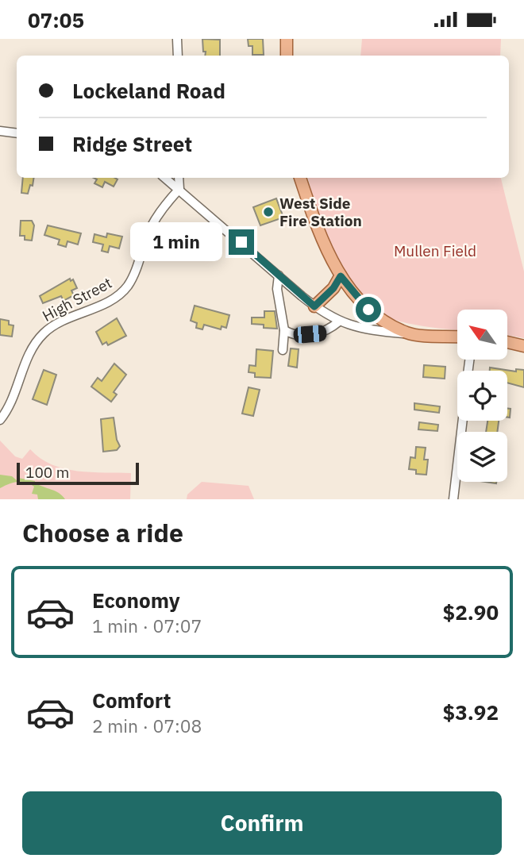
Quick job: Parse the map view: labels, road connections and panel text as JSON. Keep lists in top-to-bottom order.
{
  "streets": {
    "street": ["High Street"]
  },
  "parks": ["Mullen Field"],
  "places": ["West Side Fire Station"],
  "scale_bar": "100 m",
  "north": "top left",
  "page": {
    "status": "07:05",
    "banner": ["Lockeland Road", "Ridge Street"],
    "bubble": "1 min",
    "scale": "100 m",
    "heading": "Choose a ride",
    "list": [
      {
        "name": "Economy",
        "note": "1 min · 07:07",
        "value": "$2.90"
      },
      {
        "name": "Comfort",
        "note": "2 min · 07:08",
        "value": "$3.92"
      }
    ],
    "buttons": "Confirm"
  }
}
